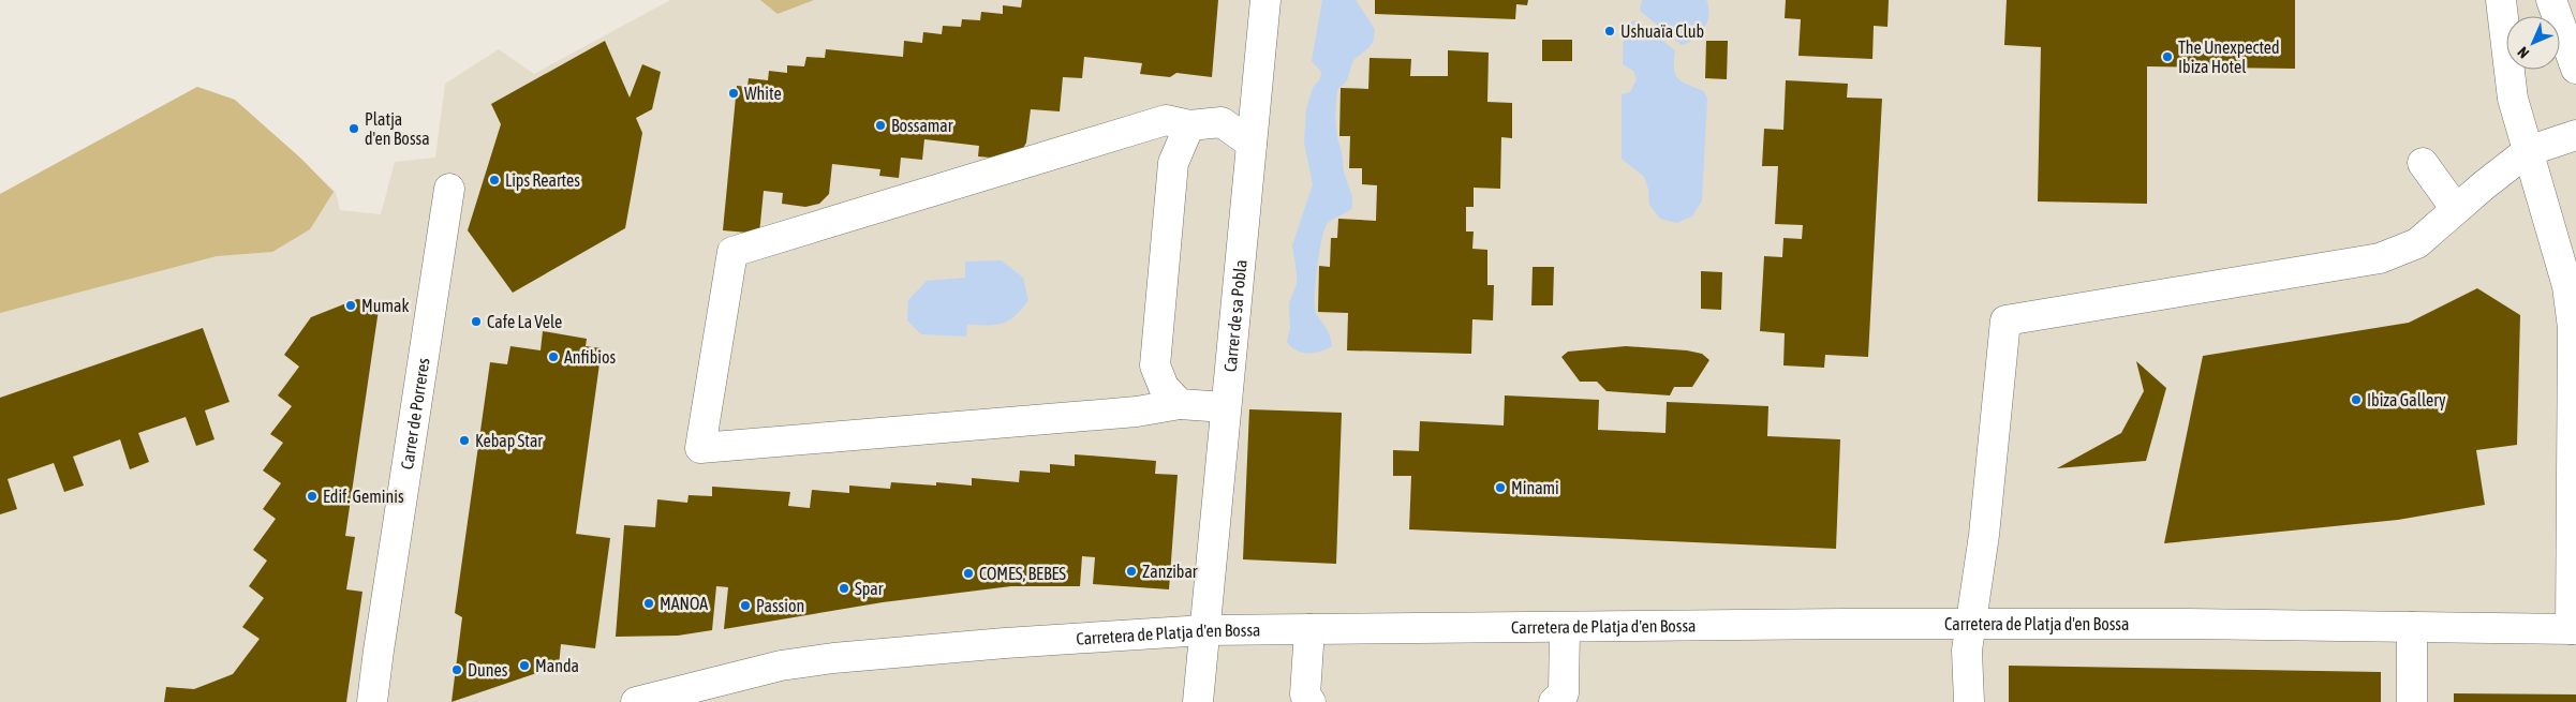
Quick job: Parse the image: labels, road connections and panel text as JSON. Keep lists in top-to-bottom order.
{
  "streets": {
    "street": ["Carrer de sa Pobla", "Carrer de Porreres", "Carretera de Platja d'en Bossa"]
  },
  "crossings": [
    ["Carrer de sa Pobla", "Carretera de Platja d'en Bossa"]
  ],
  "places": [
    "Ushuaïa Club",
    "The Unexpected Ibiza Hotel",
    "White",
    "Bossamar",
    "Platja d'en Bossa",
    "Lips Reartes",
    "Mumak",
    "Cafe La Vele",
    "Anfibios",
    "Ibiza Gallery",
    "Kebap Star",
    "Minami",
    "Edif. Geminis",
    "Zanzibar",
    "COMES, BEBES",
    "Spar",
    "MANOA",
    "Passion",
    "Manda",
    "Dunes"
  ],
  "north": "bottom left"
}
